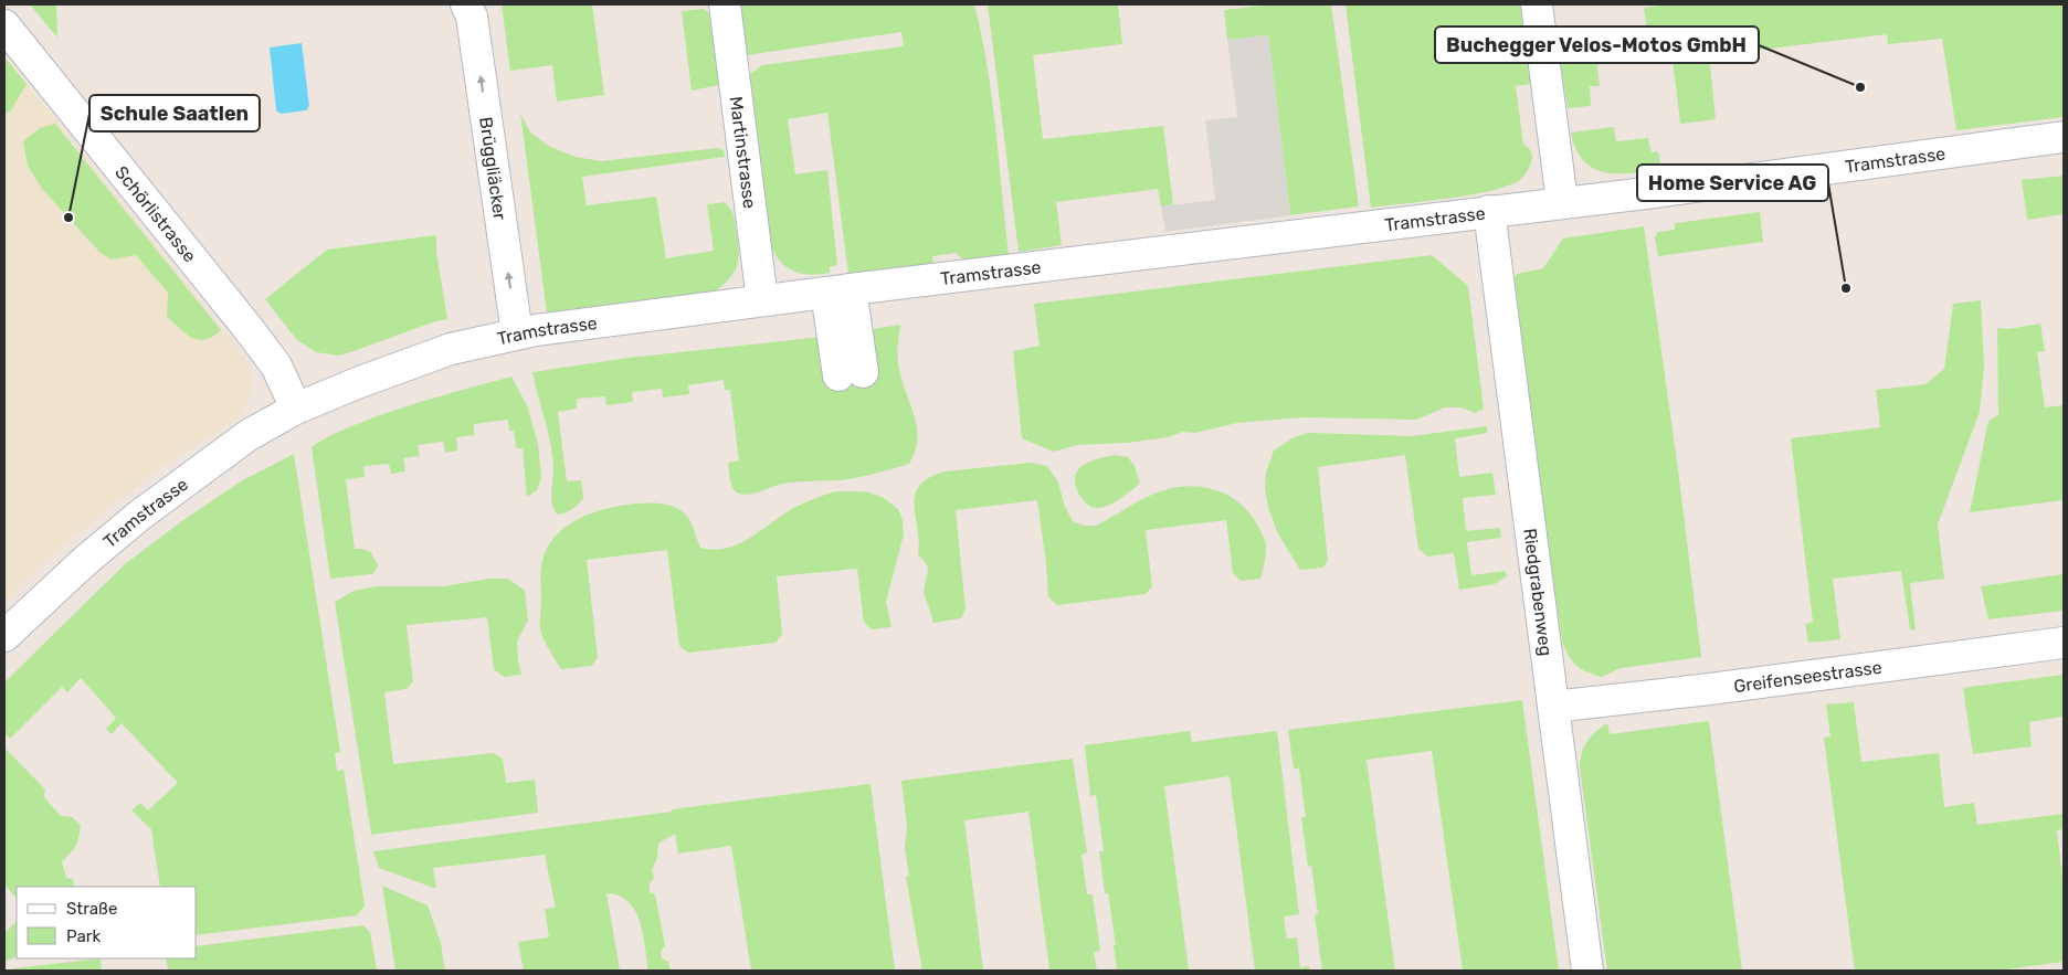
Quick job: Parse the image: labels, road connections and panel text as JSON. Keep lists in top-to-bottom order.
{
  "streets": {
    "street": [
      "Martinstrasse",
      "Tramstrasse",
      "Brüggliäcker",
      "Schörlistrasse",
      "Riedgrabenweg",
      "Greifenseestrasse"
    ]
  },
  "crossings": [
    ["Martinstrasse", "Tramstrasse"],
    ["Tramstrasse", "Brüggliäcker"],
    ["Tramstrasse", "Schörlistrasse"],
    ["Tramstrasse", "Riedgrabenweg"],
    ["Riedgrabenweg", "Greifenseestrasse"]
  ],
  "one_way": ["Brüggliäcker"],
  "places": ["Buchegger Velos-Motos GmbH", "Schule Saatlen", "Home Service AG"],
  "legend": ["Straße", "Park"]
}
